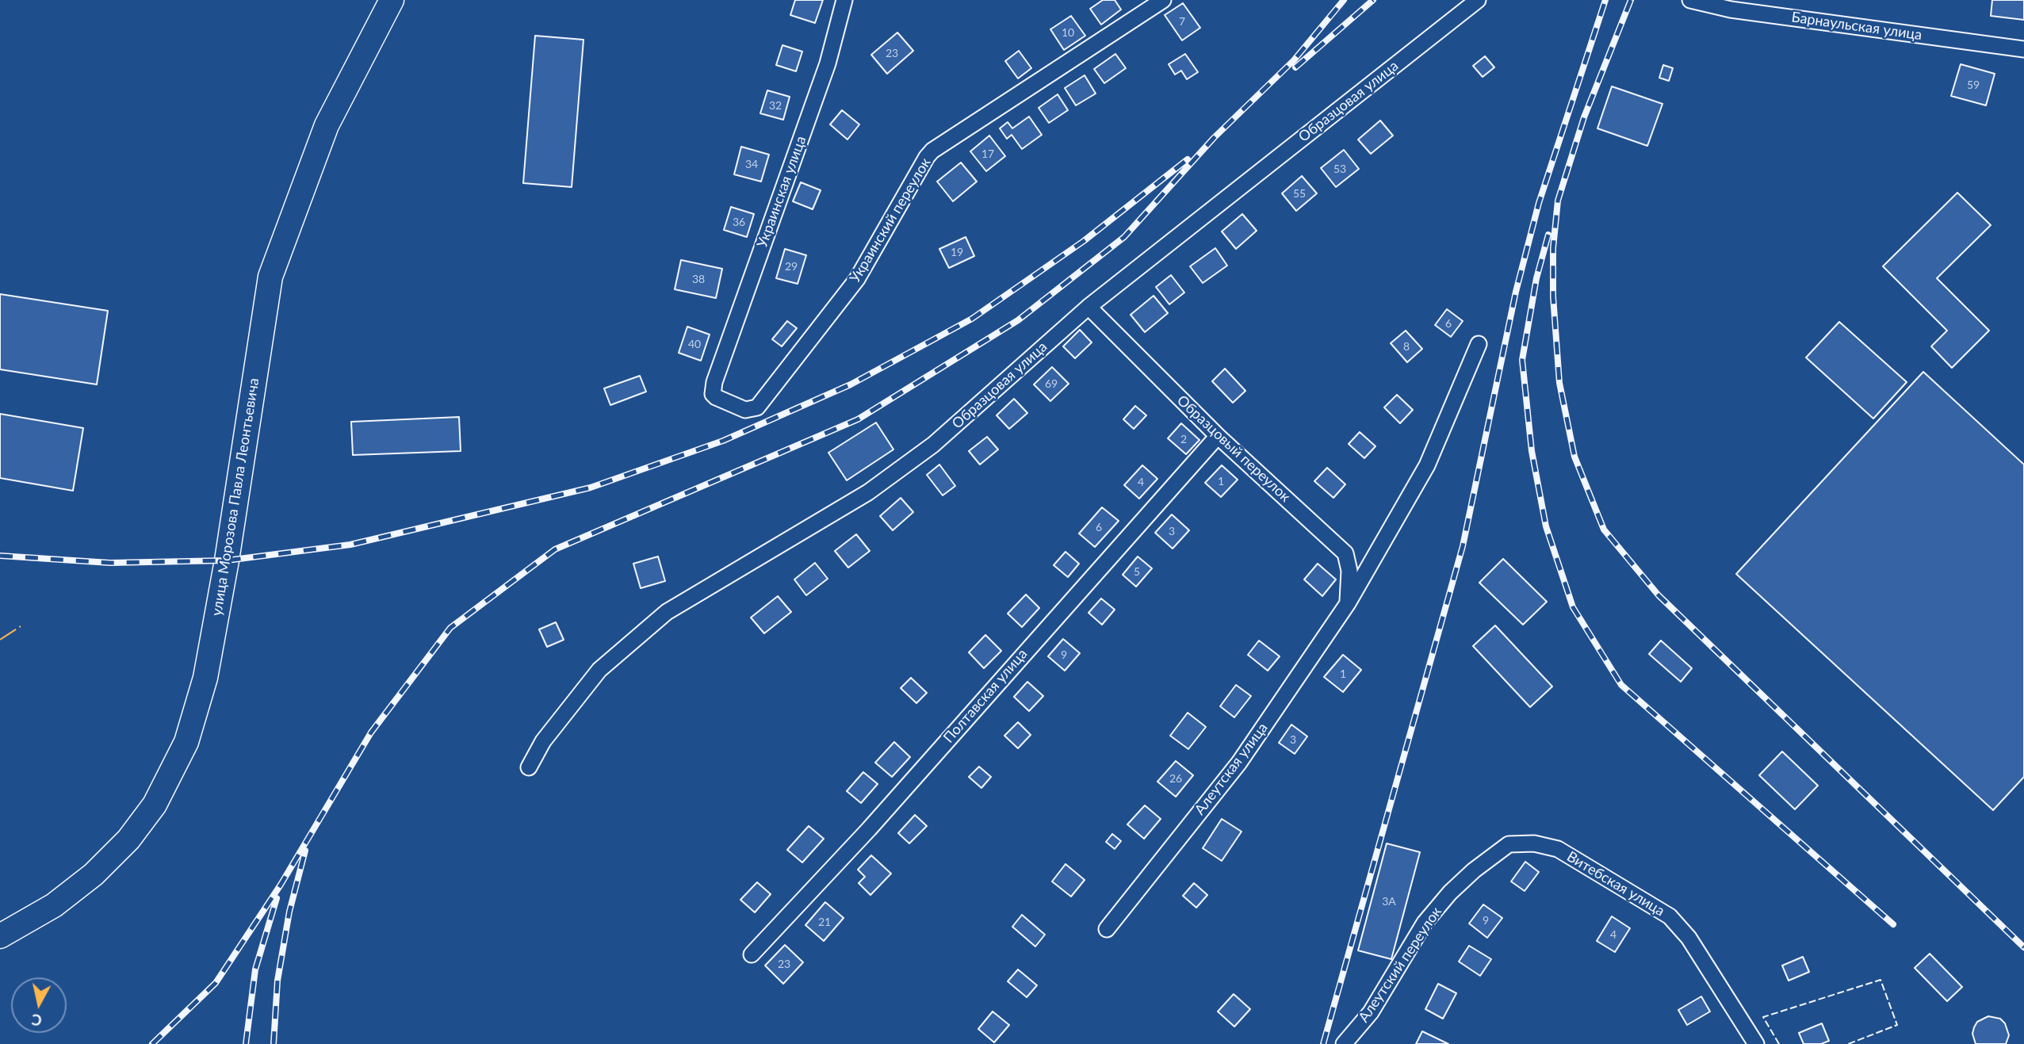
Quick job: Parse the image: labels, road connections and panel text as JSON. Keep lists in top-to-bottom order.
{
  "streets": {
    "main road": ["улица Морозова Павла Леонтьевича"],
    "street": [
      "Барнаульская улица",
      "Образцовая улица",
      "Украинская улица",
      "Украинский переулок",
      "Образцовый переулок",
      "Полтавская улица",
      "Алеутская улица",
      "Витебская улица",
      "Алеутский переулок"
    ]
  },
  "crossings": [
    ["Образцовая улица", "Образцовый переулок"],
    ["Украинская улица", "Украинский переулок"],
    ["Образцовый переулок", "Полтавская улица"],
    ["Образцовый переулок", "Алеутская улица"],
    ["Витебская улица", "Алеутский переулок"]
  ],
  "house_numbers": [
    "7",
    "10",
    "23",
    "59",
    "32",
    "17",
    "34",
    "53",
    "55",
    "36",
    "19",
    "29",
    "38",
    "6",
    "40",
    "8",
    "69",
    "2",
    "1",
    "4",
    "6",
    "3",
    "5",
    "9",
    "1",
    "3",
    "26",
    "3А",
    "9",
    "21",
    "4",
    "23"
  ],
  "north": "bottom"
}
